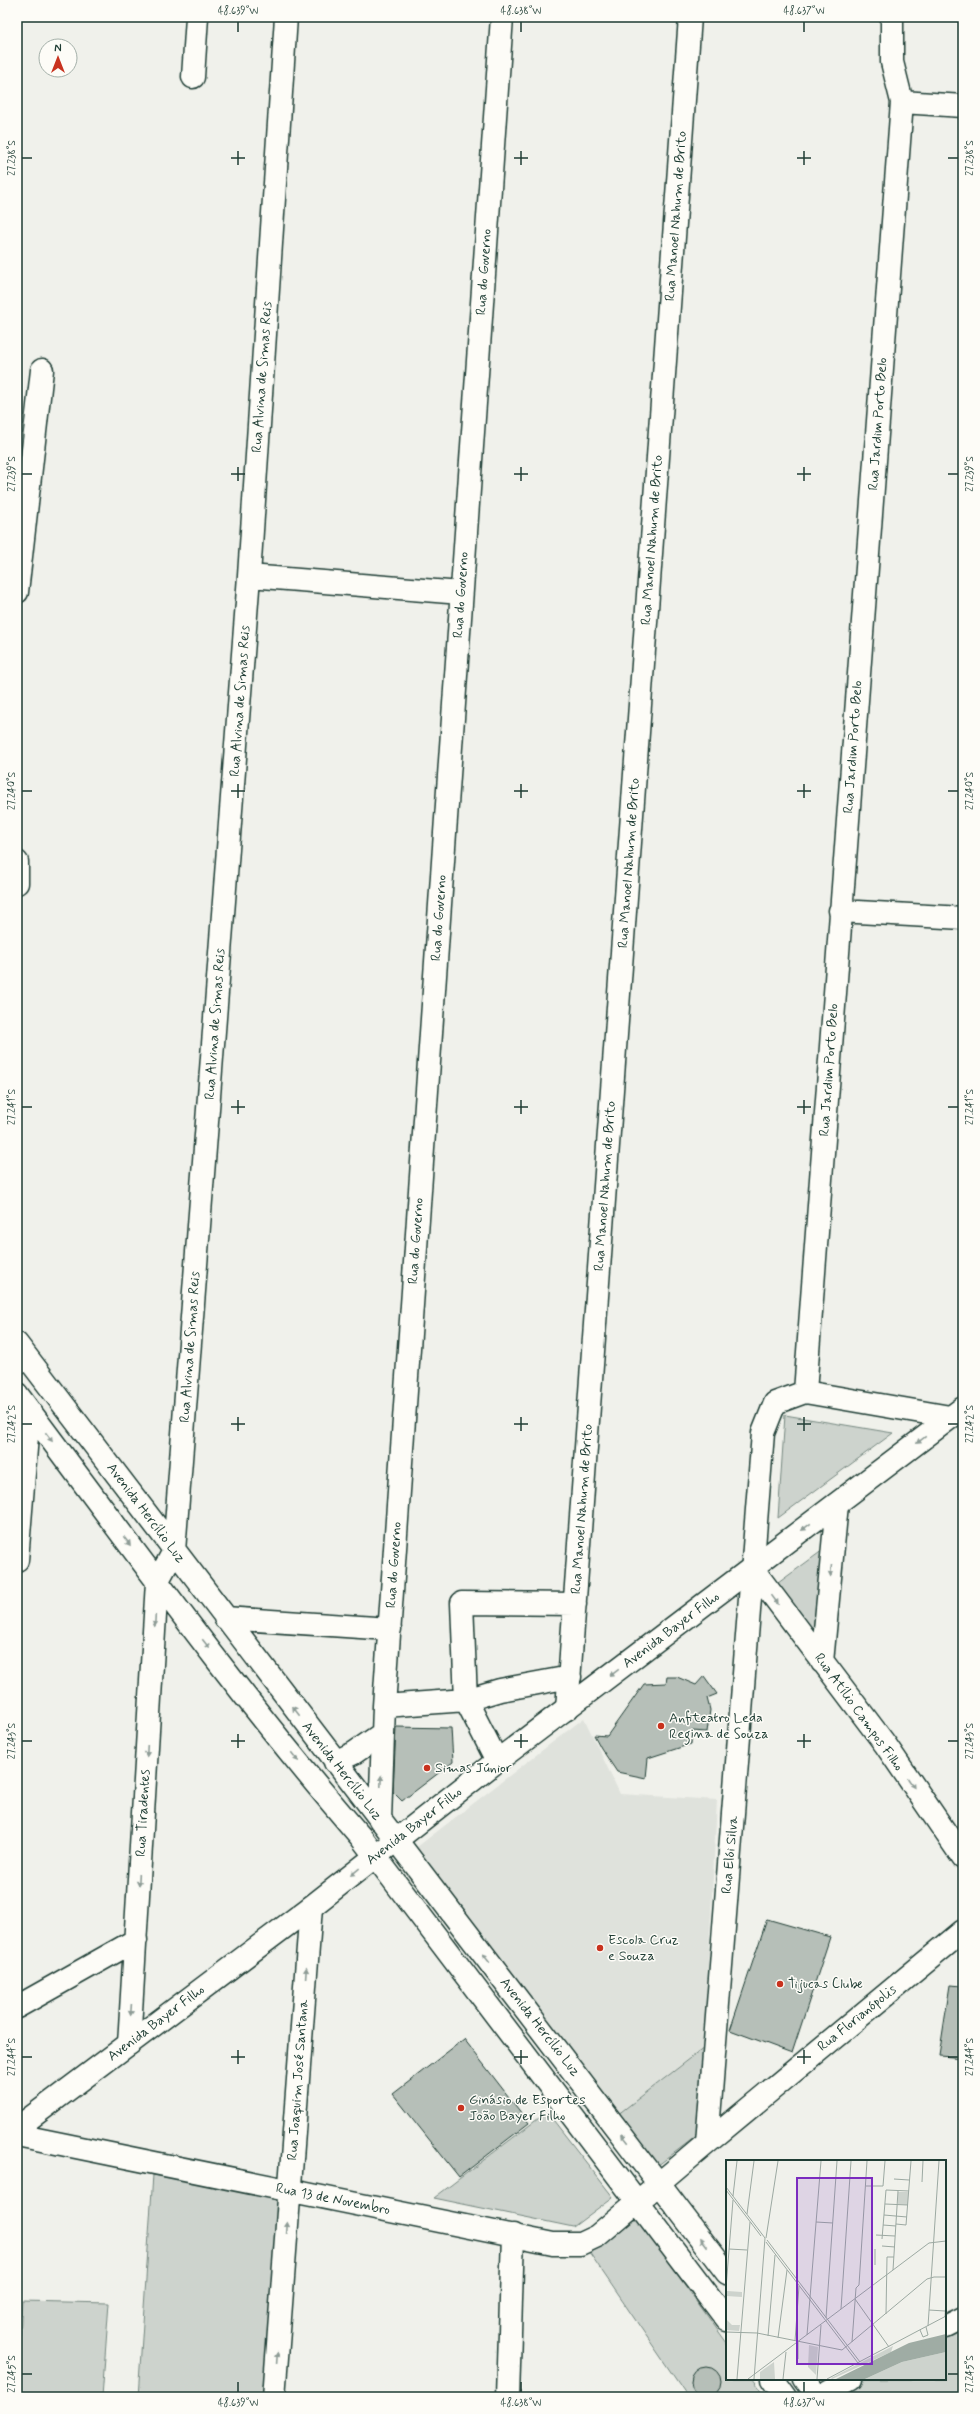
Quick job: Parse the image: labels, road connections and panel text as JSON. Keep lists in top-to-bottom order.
{
  "streets": {
    "street": [
      "Rua Manoel Nahum de Brito",
      "Rua do Governo",
      "Rua Alvina de Simas Reis",
      "Rua Jardim Porto Belo",
      "Avenida Hercílio Luz",
      "Avenida Bayer Filho",
      "Rua Atílio Campos Filho",
      "Rua Tiradentes",
      "Rua Elói Silva",
      "Rua Florianópolis",
      "Rua Joaquim José Santana",
      "Rua 13 de Novembro"
    ]
  },
  "crossings": [
    ["Rua Manoel Nahum de Brito", "Avenida Bayer Filho"],
    ["Rua do Governo", "Avenida Hercílio Luz"],
    ["Rua Alvina de Simas Reis", "Avenida Hercílio Luz"],
    ["Rua Jardim Porto Belo", "Rua Elói Silva"],
    ["Avenida Hercílio Luz", "Avenida Bayer Filho"],
    ["Avenida Hercílio Luz", "Rua Tiradentes"],
    ["Avenida Hercílio Luz", "Rua Florianópolis"],
    ["Avenida Hercílio Luz", "Rua 13 de Novembro"],
    ["Avenida Bayer Filho", "Rua Atílio Campos Filho"],
    ["Avenida Bayer Filho", "Rua Tiradentes"],
    ["Avenida Bayer Filho", "Rua Elói Silva"],
    ["Avenida Bayer Filho", "Rua Joaquim José Santana"],
    ["Rua Atílio Campos Filho", "Rua Elói Silva"],
    ["Rua Elói Silva", "Rua Florianópolis"],
    ["Rua Florianópolis", "Rua 13 de Novembro"],
    ["Rua Joaquim José Santana", "Rua 13 de Novembro"]
  ],
  "one_way": [
    "Avenida Bayer Filho",
    "Rua Atílio Campos Filho",
    "Rua Tiradentes",
    "Rua Joaquim José Santana"
  ],
  "places": [
    "Anfiteatro Leda Regina de Souza",
    "Simas Júnior",
    "Escola Cruz e Souza",
    "Tijucas Clube",
    "Ginásio de Esportes João Bayer Filho"
  ],
  "north": "top",
  "coordinates": [
    "48.639°W",
    "48.638°W",
    "48.637°W",
    "27.238°S",
    "27.239°S",
    "27.240°S",
    "27.241°S",
    "27.242°S",
    "27.243°S",
    "27.244°S",
    "27.245°S"
  ]
}
